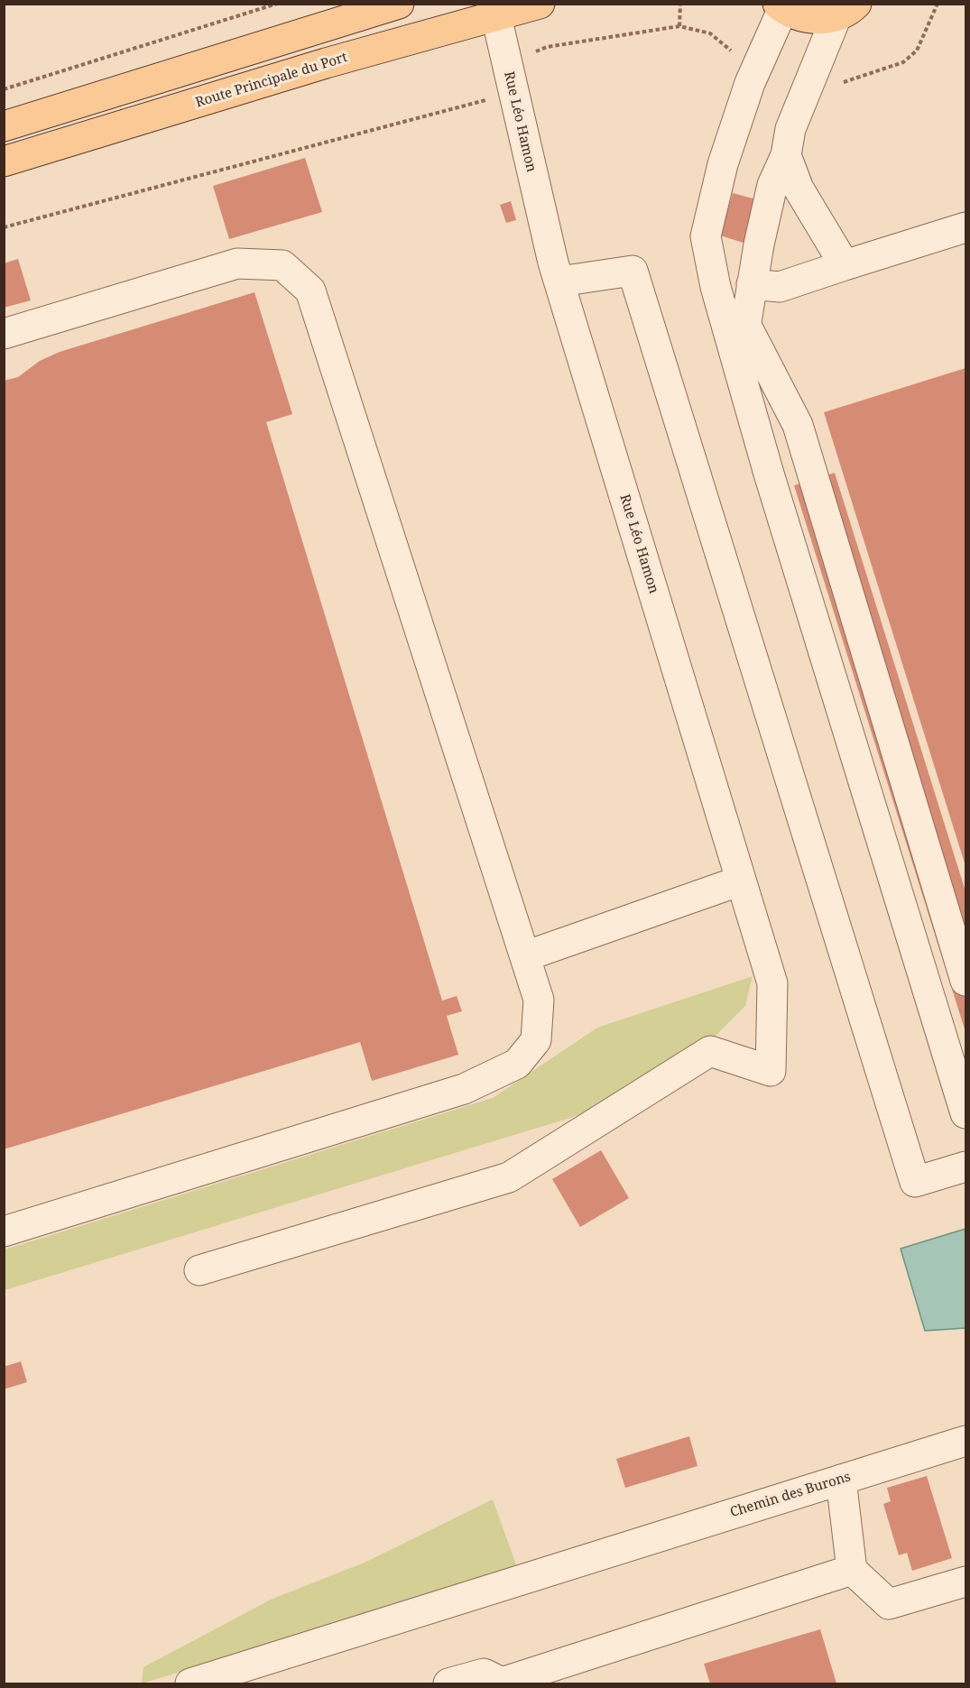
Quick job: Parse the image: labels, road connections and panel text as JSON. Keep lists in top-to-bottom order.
{
  "streets": {
    "main road": ["Route Principale du Port"],
    "street": ["Rue Léo Hamon", "Chemin des Burons"]
  },
  "crossings": [
    ["Route Principale du Port", "Rue Léo Hamon"]
  ]
}
